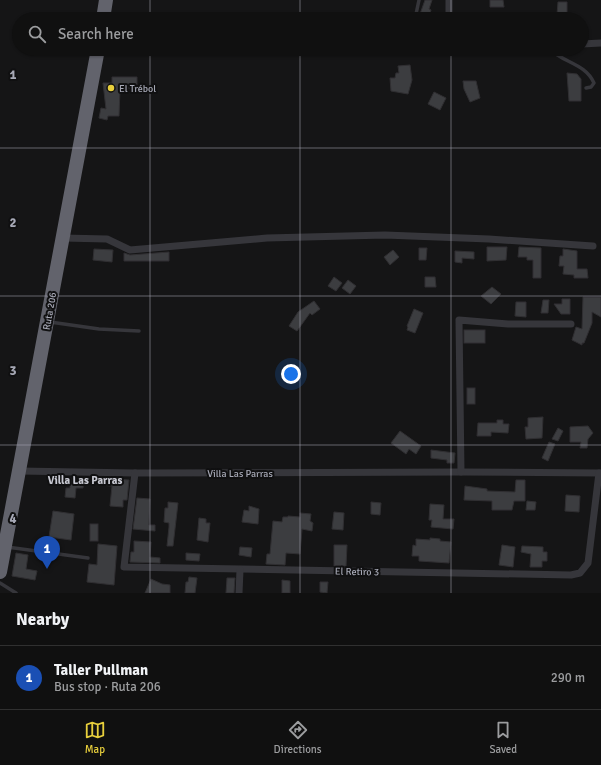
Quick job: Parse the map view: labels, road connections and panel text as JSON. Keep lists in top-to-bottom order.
{
  "streets": {
    "highway": ["Ruta 206"],
    "street": ["Villa Las Parras", "El Retiro 3"]
  },
  "crossings": [
    ["Ruta 206", "Villa Las Parras"],
    ["Villa Las Parras", "El Retiro 3"]
  ],
  "districts": ["Villa Las Parras"],
  "places": ["El Trébol"],
  "page": {
    "search": "Search here",
    "pins": "1",
    "heading": "Nearby",
    "list": [
      {
        "mark": "1",
        "name": "Taller Pullman",
        "note": "Bus stop · Ruta 206",
        "value": "290 m"
      }
    ],
    "nav": ["Map", "Directions", "Saved"]
  },
  "grid": {
    "rows": [
      "1",
      "2",
      "3",
      "4"
    ]
  }
}
